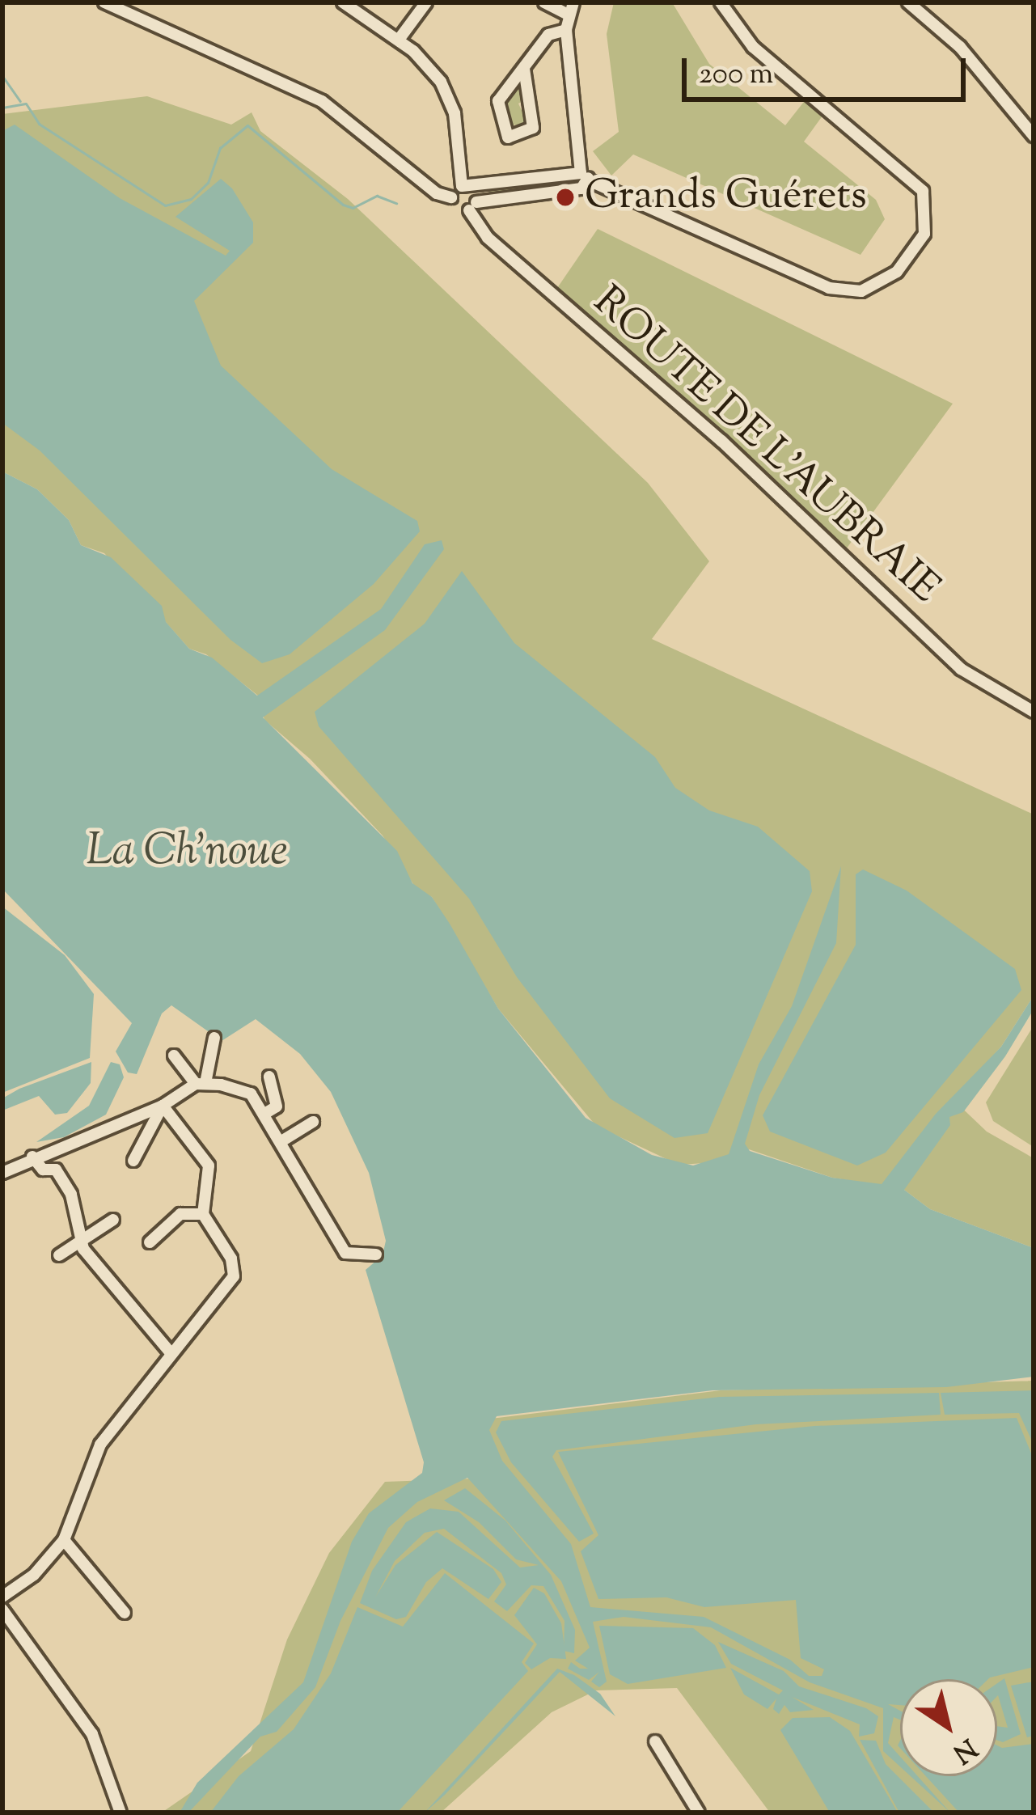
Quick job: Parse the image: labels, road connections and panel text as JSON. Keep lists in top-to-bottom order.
{
  "streets": {
    "street": ["ROUTE DE L'AUBRAIE"]
  },
  "water": ["La Ch'noue"],
  "places": ["Grands Guérets"],
  "scale_bar": "200 m",
  "north": "bottom right"
}
